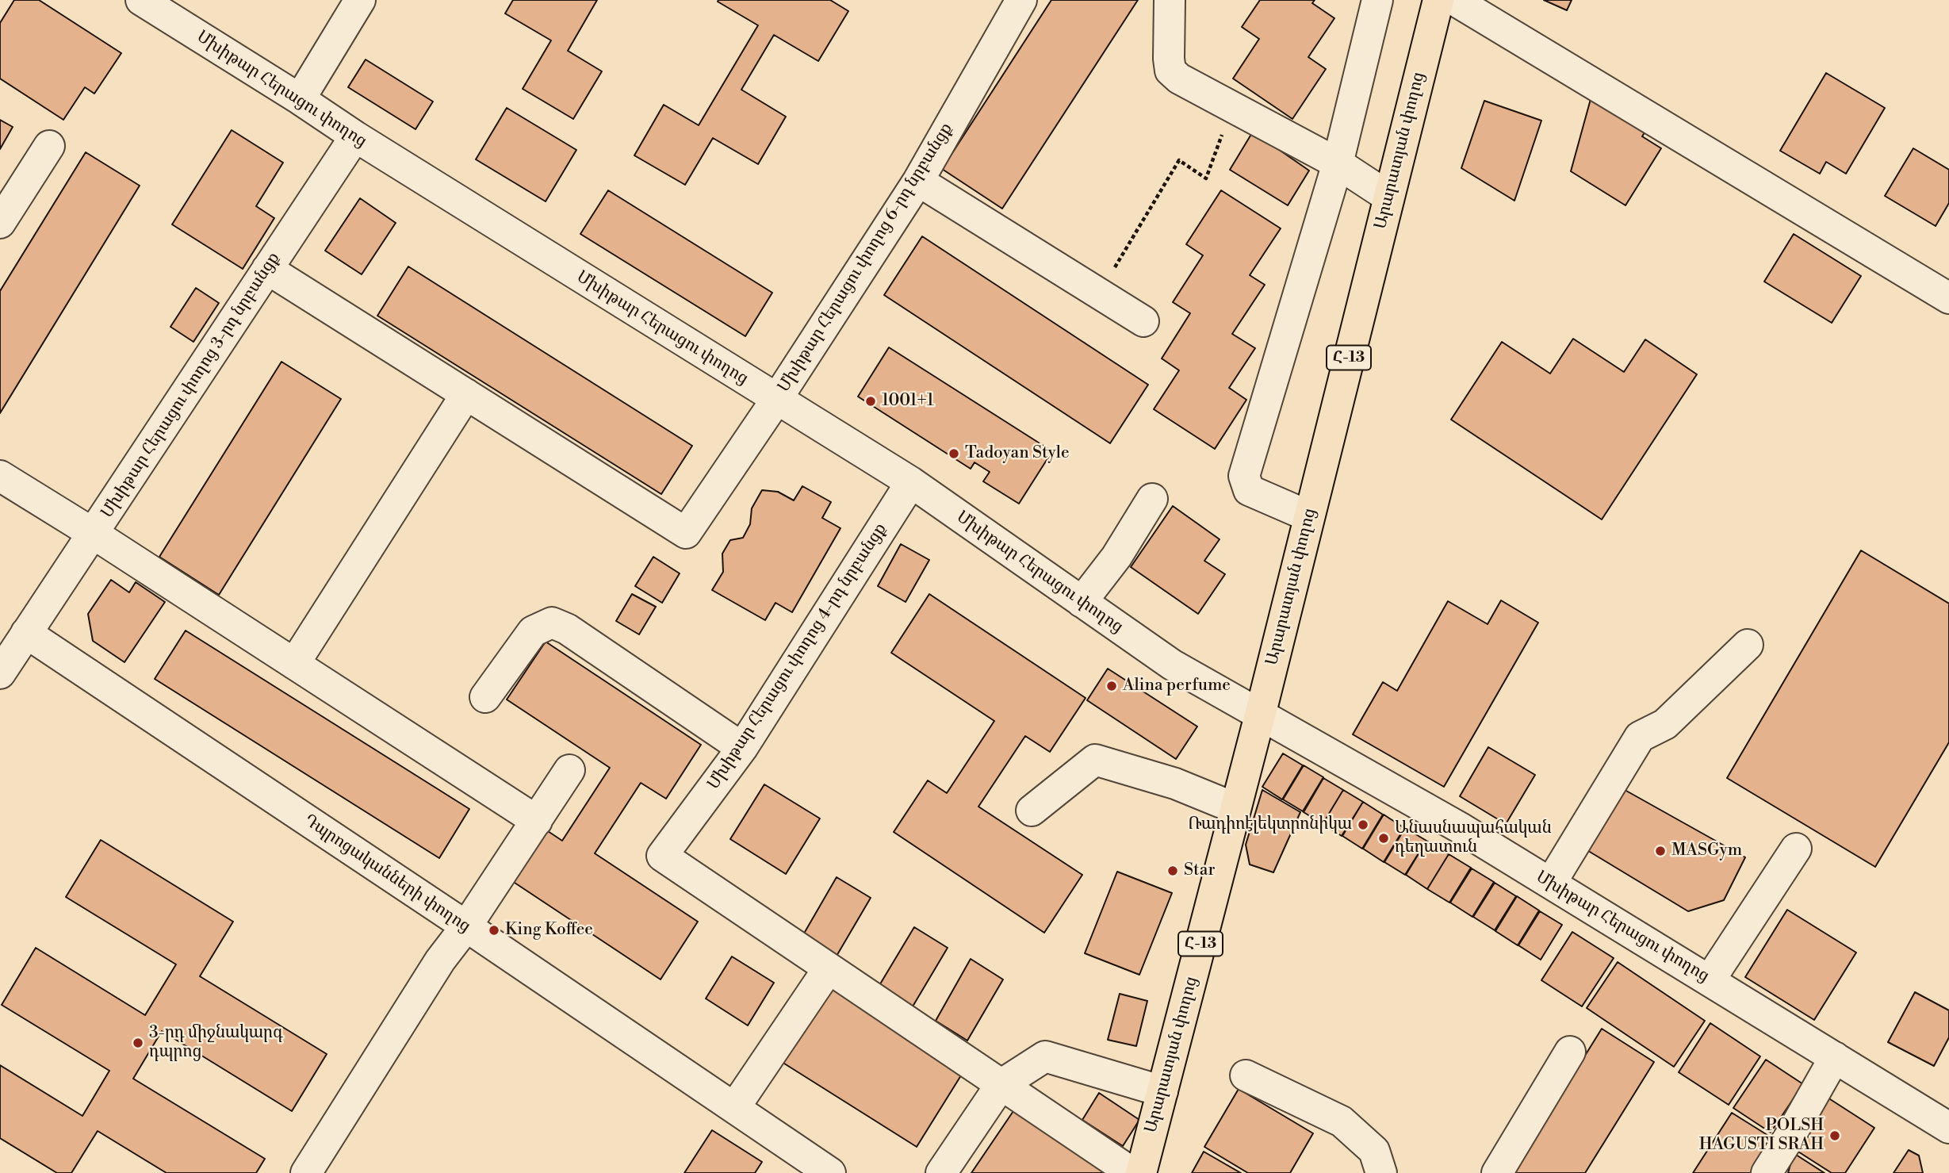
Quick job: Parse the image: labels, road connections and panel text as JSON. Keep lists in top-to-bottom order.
{
  "streets": {
    "main road": ["Արարատյան փողոց", "Հ-13"],
    "street": [
      "Մխիթար Հերացու փողոց",
      "Մխիթար Հերացու փողոց 6-րդ նրբանցք",
      "Մխիթար Հերացու փողոց 3-րդ նրբանցք",
      "Մխիթար Հերացու փողոց 4-րդ նրբանցք",
      "Դպրոցականների փողոց"
    ]
  },
  "crossings": [
    ["Մխիթար Հերացու փողոց", "Արարատյան փողոց"],
    ["Մխիթար Հերացու փողոց", "Մխիթար Հերացու փողոց 6-րդ նրբանցք"],
    ["Մխիթար Հերացու փողոց", "Մխիթար Հերացու փողոց 3-րդ նրբանցք"],
    ["Մխիթար Հերացու փողոց", "Մխիթար Հերացու փողոց 4-րդ նրբանցք"],
    ["Մխիթար Հերացու փողոց 3-րդ նրբանցք", "Դպրոցականների փողոց"]
  ],
  "places": [
    "1001+1",
    "Tadoyan Style",
    "Alina perfume",
    "Ռադիոէլեկտրոնիկա",
    "Անասնապահական դեղատուն",
    "MASGym",
    "Star",
    "King Koffee",
    "3-րդ միջնակարգ դպրոց",
    "POLSH HAGUSTI SRAH"
  ]
}
